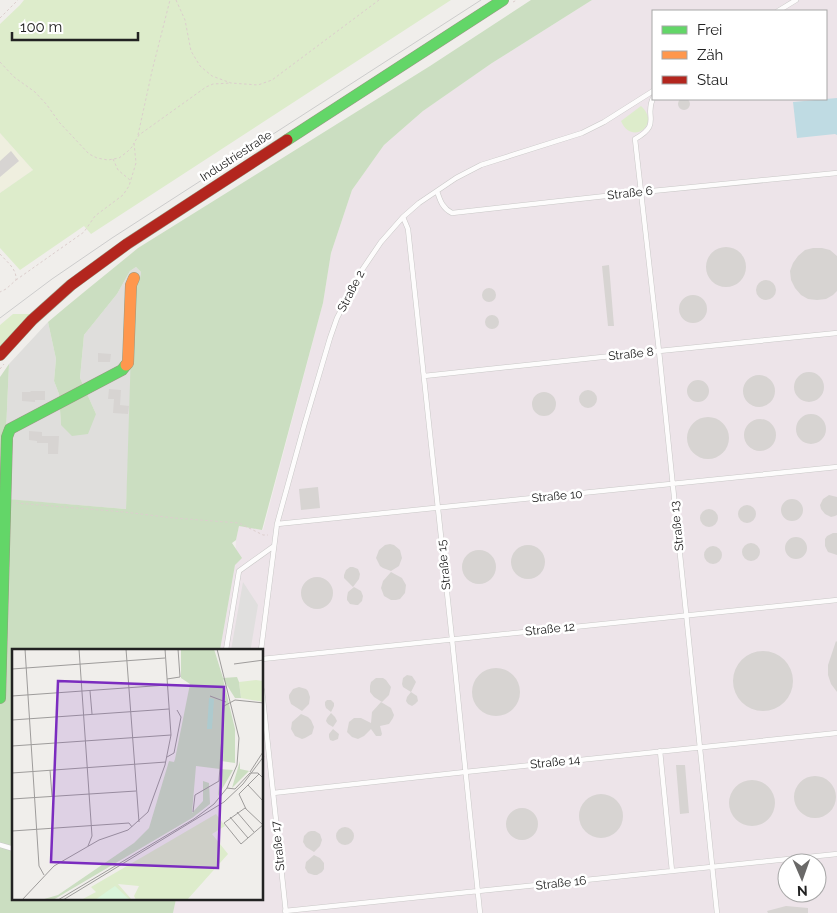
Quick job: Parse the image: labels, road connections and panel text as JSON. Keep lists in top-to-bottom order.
{
  "streets": {
    "main road": ["Industriestraße"],
    "lane": [
      "Straße 6",
      "Straße 2",
      "Straße 8",
      "Straße 10",
      "Straße 13",
      "Straße 15",
      "Straße 12",
      "Straße 14",
      "Straße 17",
      "Straße 16"
    ]
  },
  "crossings": [
    ["Straße 6", "Straße 2"],
    ["Straße 6", "Straße 13"],
    ["Straße 2", "Straße 10"],
    ["Straße 2", "Straße 15"],
    ["Straße 8", "Straße 13"],
    ["Straße 8", "Straße 15"],
    ["Straße 10", "Straße 13"],
    ["Straße 10", "Straße 15"],
    ["Straße 13", "Straße 12"],
    ["Straße 13", "Straße 14"],
    ["Straße 13", "Straße 16"],
    ["Straße 15", "Straße 12"],
    ["Straße 15", "Straße 14"],
    ["Straße 15", "Straße 16"],
    ["Straße 14", "Straße 17"],
    ["Straße 17", "Straße 16"]
  ],
  "legend": ["Frei", "Zäh", "Stau"],
  "scale_bar": "100 m",
  "north": "bottom"
}
